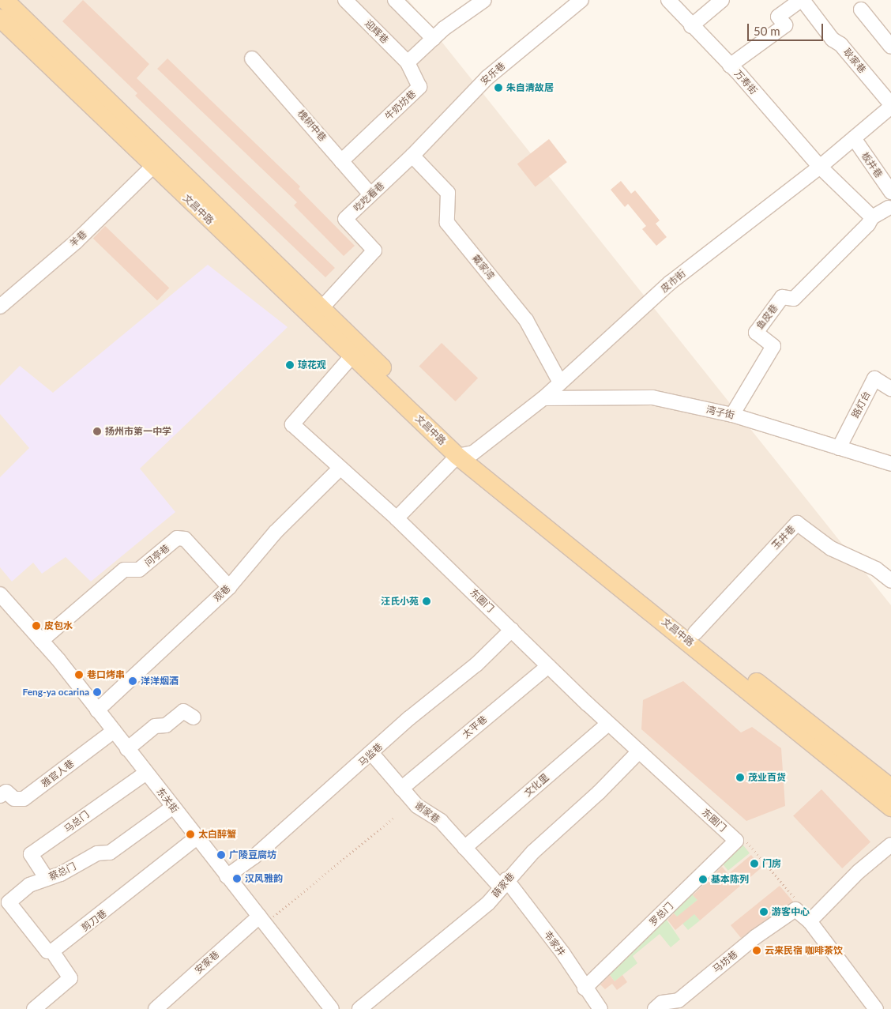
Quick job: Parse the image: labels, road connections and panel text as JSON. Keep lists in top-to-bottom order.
{
  "streets": {
    "main road": ["文昌中路"],
    "street": [
      "迎辉巷",
      "耿家巷",
      "安乐巷",
      "万寿街",
      "牛奶坊巷",
      "槐树中巷",
      "板井巷",
      "吃吃看巷",
      "羊巷",
      "戴家湾",
      "皮市街",
      "鱼皮巷",
      "路灯台",
      "湾子街",
      "玉井巷",
      "问亭巷",
      "观巷",
      "东圈门",
      "太平巷",
      "马监巷",
      "雅官人巷",
      "文化里",
      "东关街",
      "谢家巷",
      "马总门",
      "蔡总门",
      "薛家巷",
      "罗总门",
      "剪刀巷",
      "韦家井",
      "马坊巷",
      "安家巷"
    ]
  },
  "crossings": [
    ["迎辉巷", "牛奶坊巷"],
    ["耿家巷", "皮市街"],
    ["安乐巷", "吃吃看巷"],
    ["安乐巷", "戴家湾"],
    ["万寿街", "皮市街"],
    ["万寿街", "鱼皮巷"],
    ["牛奶坊巷", "槐树中巷"],
    ["槐树中巷", "吃吃看巷"],
    ["板井巷", "皮市街"],
    ["吃吃看巷", "文昌中路"],
    ["吃吃看巷", "戴家湾"],
    ["文昌中路", "羊巷"],
    ["文昌中路", "皮市街"],
    ["文昌中路", "玉井巷"],
    ["文昌中路", "东圈门"],
    ["戴家湾", "皮市街"],
    ["皮市街", "湾子街"],
    ["皮市街", "东圈门"],
    ["鱼皮巷", "湾子街"],
    ["路灯台", "湾子街"],
    ["问亭巷", "观巷"],
    ["问亭巷", "东关街"],
    ["观巷", "东圈门"],
    ["观巷", "东关街"],
    ["东圈门", "太平巷"],
    ["东圈门", "马监巷"],
    ["东圈门", "文化里"],
    ["东圈门", "薛家巷"],
    ["东圈门", "罗总门"],
    ["太平巷", "谢家巷"],
    ["马监巷", "东关街"],
    ["马监巷", "谢家巷"],
    ["雅官人巷", "东关街"],
    ["文化里", "谢家巷"],
    ["东关街", "马总门"],
    ["东关街", "蔡总门"],
    ["东关街", "剪刀巷"],
    ["东关街", "安家巷"],
    ["谢家巷", "薛家巷"],
    ["谢家巷", "韦家井"],
    ["马总门", "蔡总门"],
    ["蔡总门", "剪刀巷"],
    ["薛家巷", "韦家井"],
    ["罗总门", "韦家井"]
  ],
  "places": [
    "朱自清故居",
    "琼花观",
    "扬州市第一中学",
    "汪氏小苑",
    "皮包水",
    "巷口烤串",
    "洋洋烟酒",
    "Feng-ya ocarina",
    "茂业百货",
    "太白醉蟹",
    "广陵豆腐坊",
    "门房",
    "汉风雅韵",
    "基本陈列",
    "游客中心",
    "云来民宿 咖啡茶饮"
  ],
  "scale_bar": "50 m"
}
